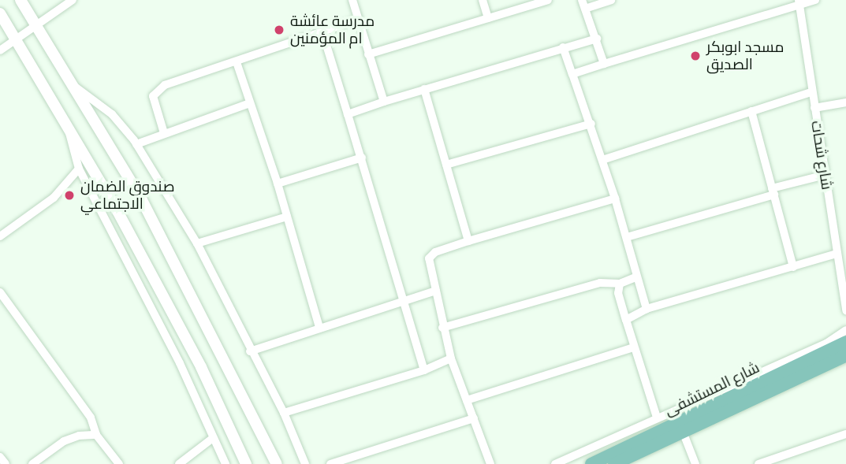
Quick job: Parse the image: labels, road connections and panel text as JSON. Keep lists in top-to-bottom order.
{
  "streets": {
    "main road": ["شارع المستشفى"],
    "street": ["شارع شحات"]
  },
  "places": ["مدرسة عائشة ام المؤمنين", "مسجد ابوبكر الصديق", "صندوق الضمان الاجتماعي"]
}
